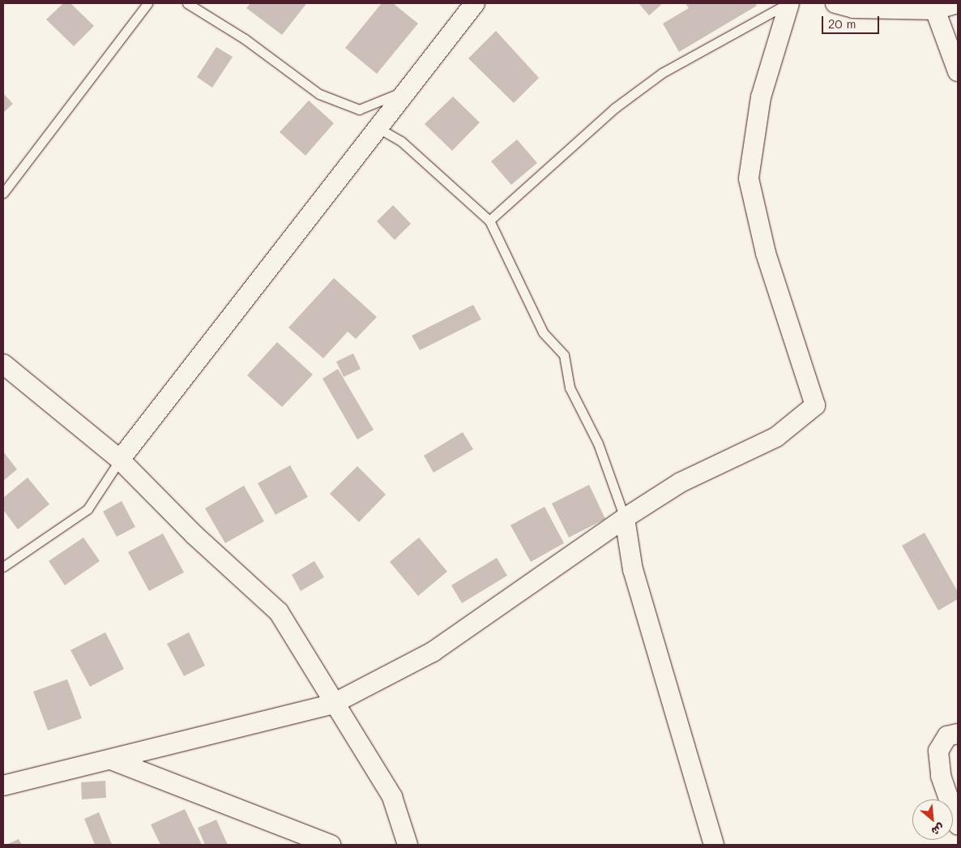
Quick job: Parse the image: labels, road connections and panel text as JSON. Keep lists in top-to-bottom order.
{
  "scale_bar": "20 m",
  "north": "bottom right"
}
